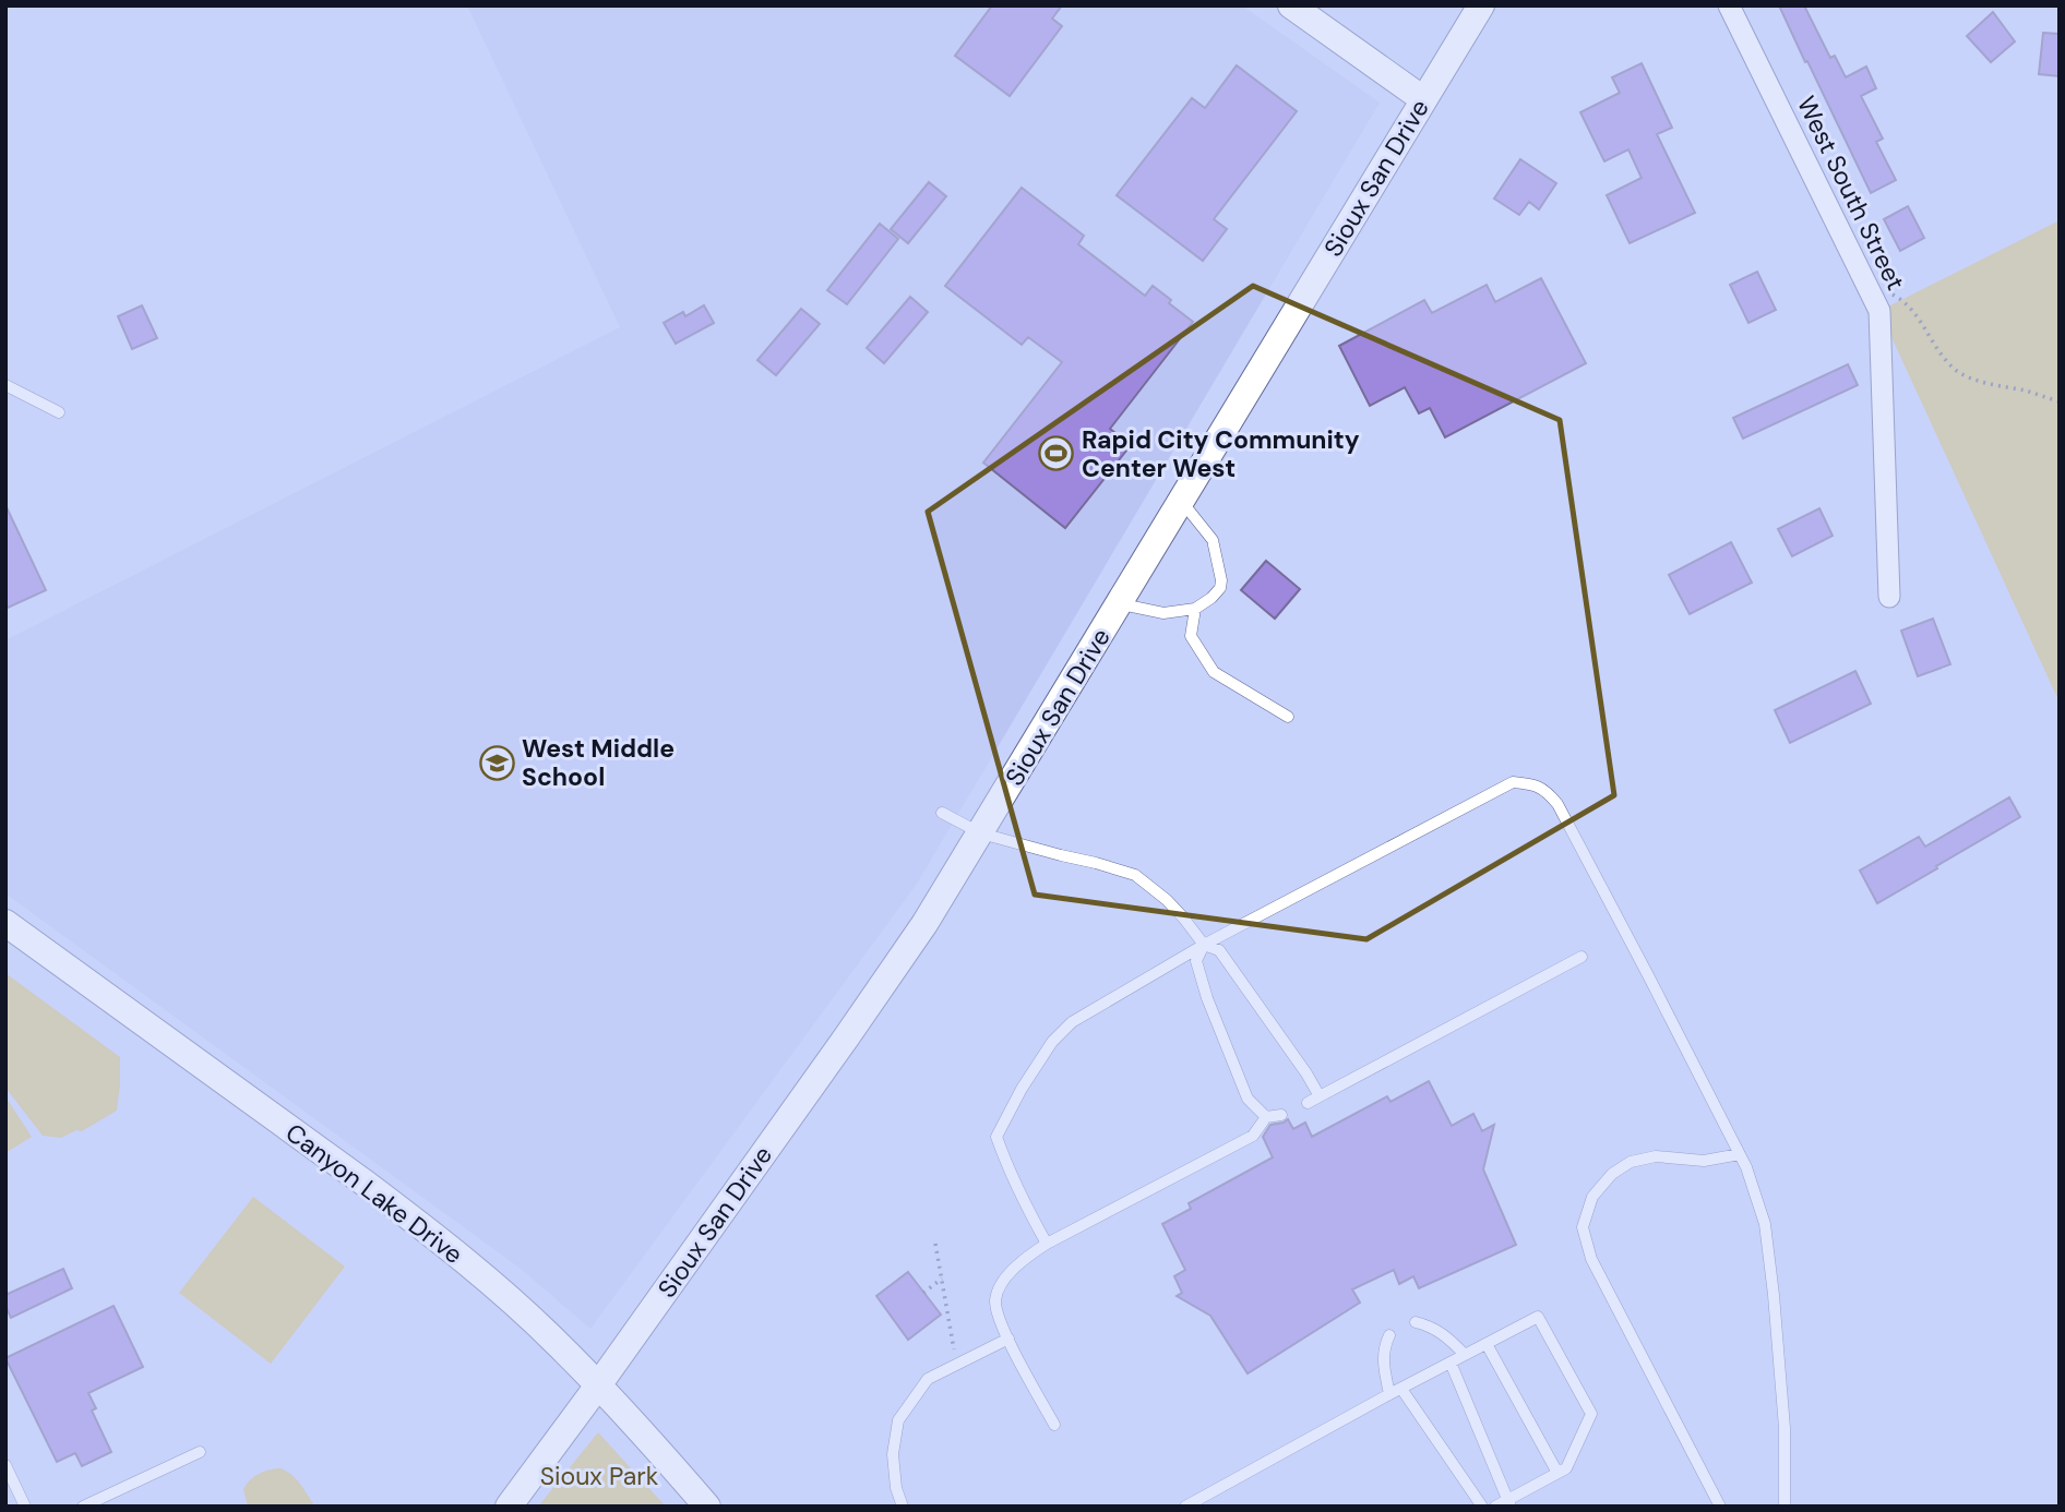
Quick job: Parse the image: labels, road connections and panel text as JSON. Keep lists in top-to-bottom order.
{
  "streets": {
    "street": ["Sioux San Drive", "West South Street", "Canyon Lake Drive"]
  },
  "crossings": [
    ["Sioux San Drive", "Canyon Lake Drive"]
  ],
  "parks": ["Sioux Park"],
  "places": {
    "sports": ["Rapid City Community Center West"],
    "school or university": ["West Middle School"]
  }
}
